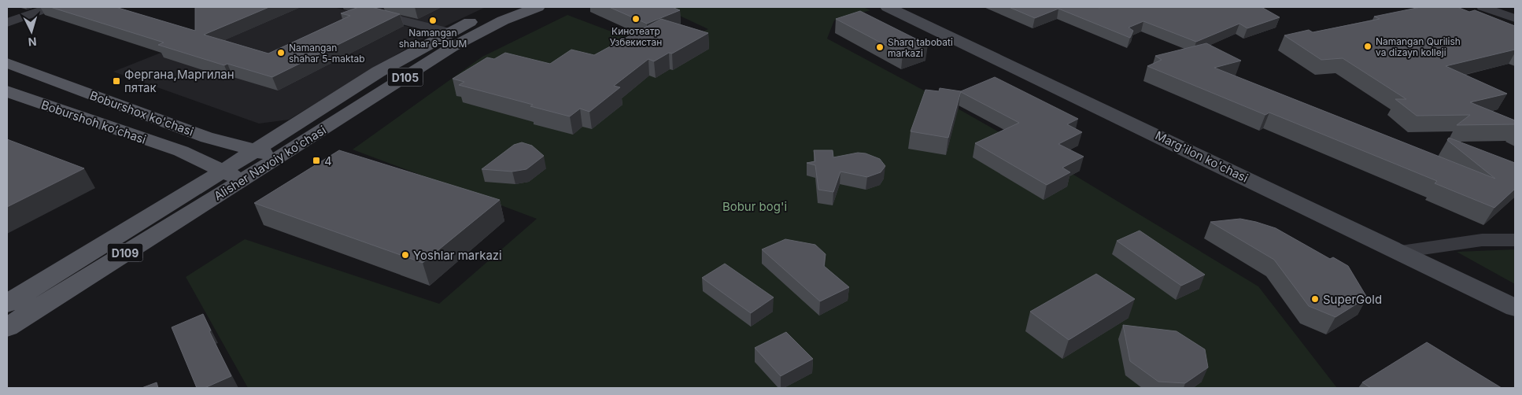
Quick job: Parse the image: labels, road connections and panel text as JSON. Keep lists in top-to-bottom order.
{
  "streets": {
    "main road": [
      "D105",
      "Boburshox ko'chasi",
      "Boburshoh koʻchasi",
      "Marg'ilon ko'chasi",
      "Alisher Navoiy ko'chasi",
      "D109"
    ]
  },
  "crossings": [
    ["D105", "Boburshox ko'chasi"],
    ["D105", "Alisher Navoiy ko'chasi"],
    ["Boburshox ko'chasi", "Boburshoh koʻchasi"],
    ["Boburshox ko'chasi", "Alisher Navoiy ko'chasi"],
    ["Boburshox ko'chasi", "D109"]
  ],
  "parks": ["Bobur bog'i"],
  "places": {
    "other": [
      "Кинотеатр Узбекистан",
      "Namangan shahar 6-DIUM",
      "Namangan Qurilish va dizayn kolleji",
      "Sharq tabobati markazi",
      "Namangan shahar 5-maktab",
      "Yoshlar markazi",
      "SuperGold"
    ],
    "transit": ["Фергана,Маргилан пятак", "4"]
  },
  "north": "bottom"
}
